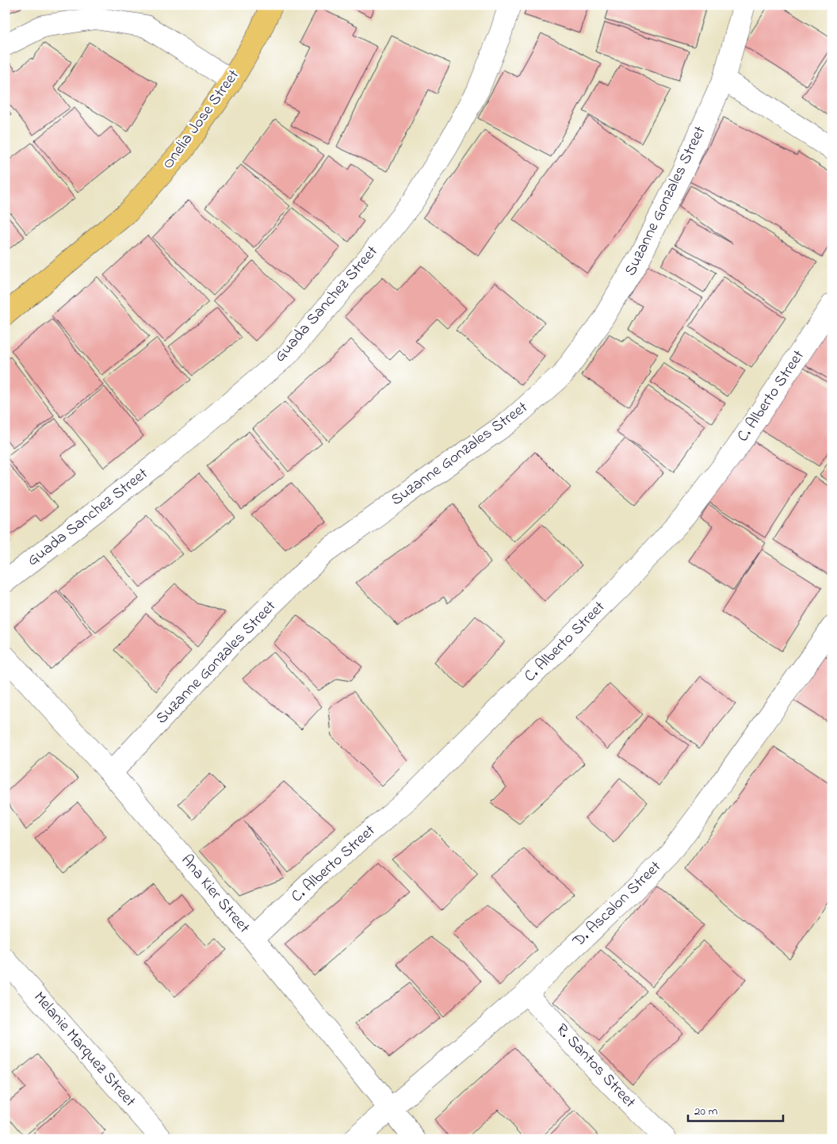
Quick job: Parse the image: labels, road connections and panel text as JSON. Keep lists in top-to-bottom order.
{
  "streets": {
    "main road": ["Onelia Jose Street"],
    "street": [
      "Suzanne Gonzales Street",
      "Guada Sanchez Street",
      "C. Alberto Street",
      "Ana Kier Street",
      "D. Ascalon Street",
      "Melanie Marquez Street",
      "R. Santos Street"
    ]
  },
  "crossings": [
    ["Suzanne Gonzales Street", "Ana Kier Street"],
    ["C. Alberto Street", "Ana Kier Street"],
    ["Ana Kier Street", "D. Ascalon Street"],
    ["D. Ascalon Street", "R. Santos Street"]
  ],
  "scale_bar": "20 m"
}
